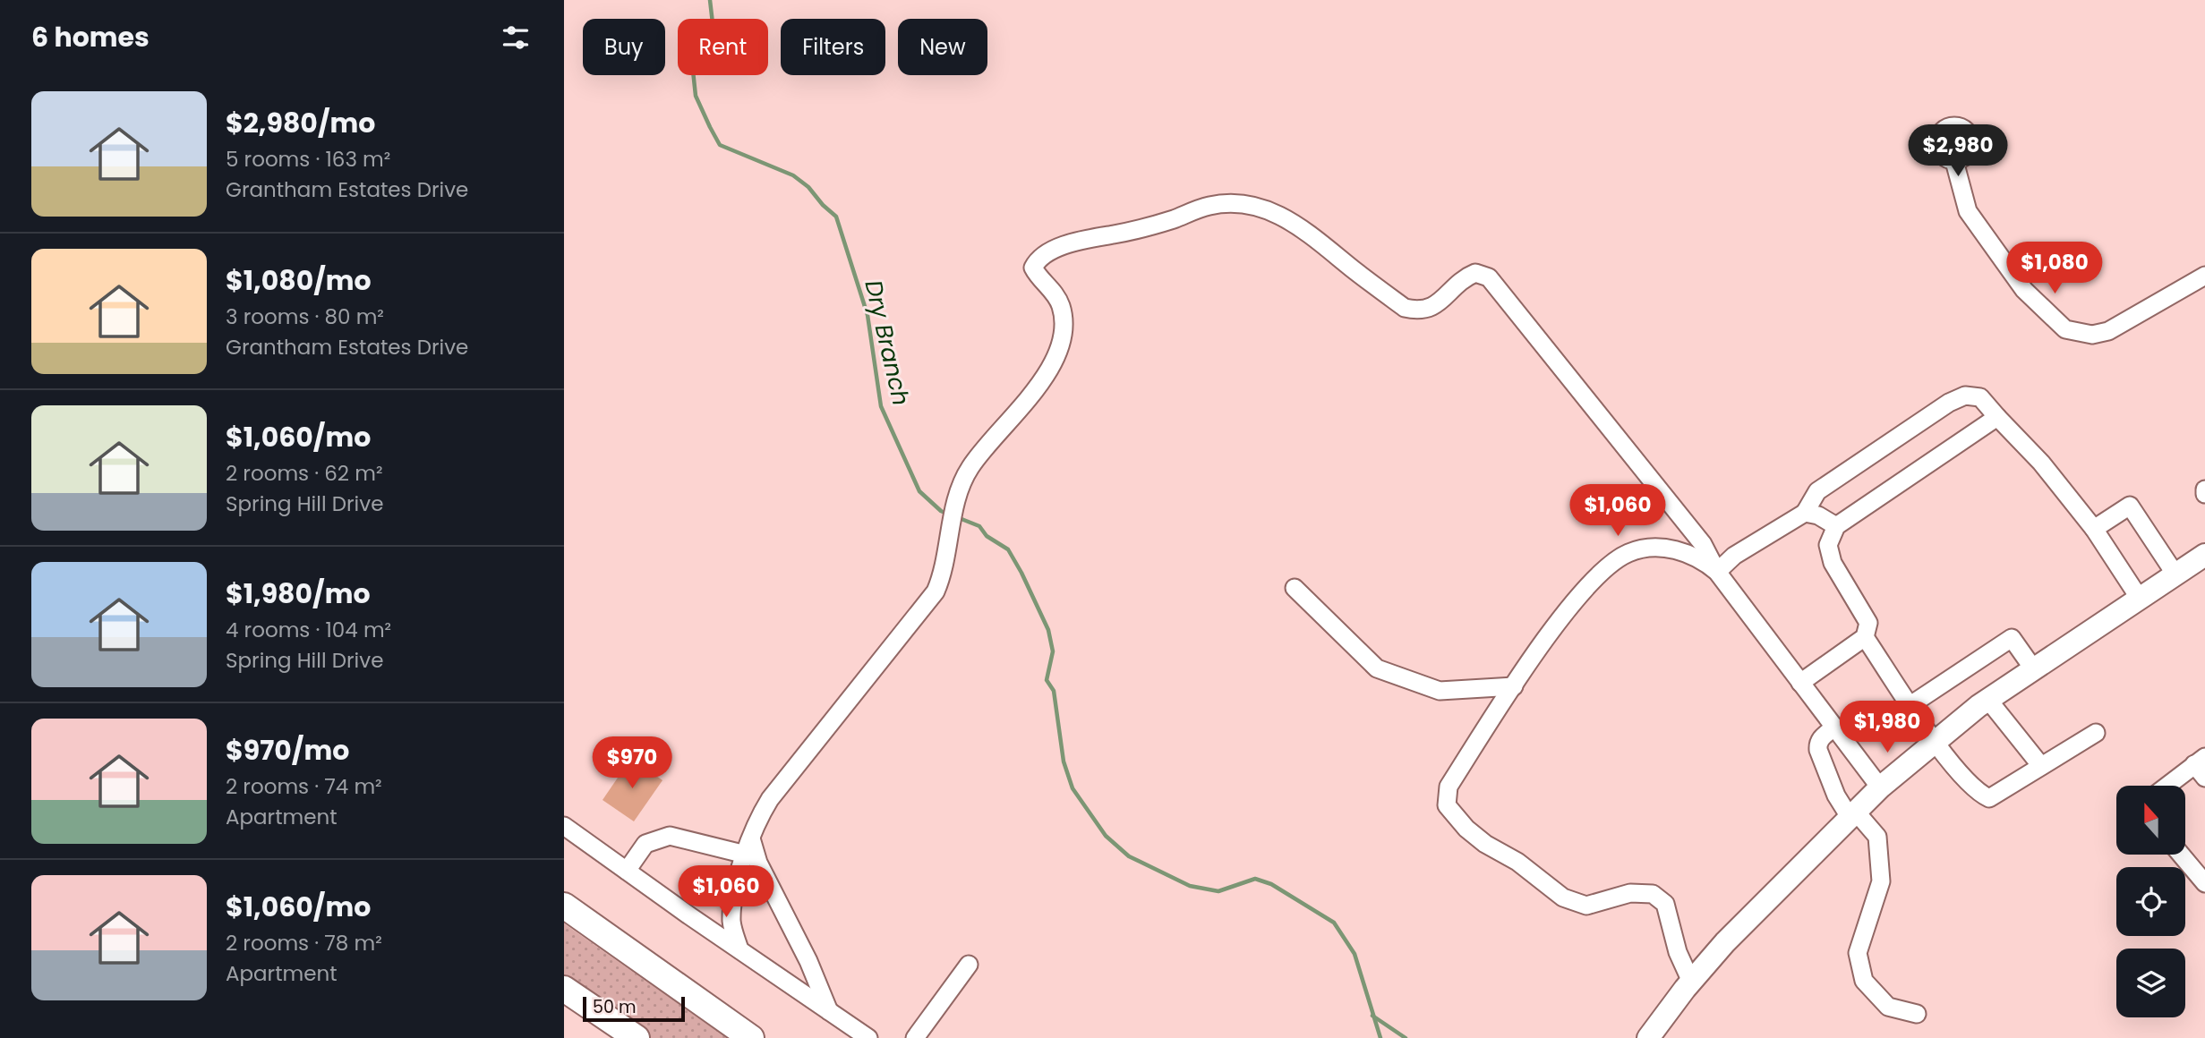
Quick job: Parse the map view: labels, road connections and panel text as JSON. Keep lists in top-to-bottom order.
{
  "water": ["Dry Branch"],
  "scale_bar": "50 m",
  "north": "top",
  "page": {
    "heading": "6 homes",
    "chip": [
      "Buy",
      "Rent",
      "Filters",
      "New"
    ],
    "list": [
      {
        "name": "$2,980/mo",
        "note": "5 rooms · 163 m² · Grantham Estates Drive"
      },
      {
        "name": "$1,080/mo",
        "note": "3 rooms · 80 m² · Grantham Estates Drive"
      },
      {
        "name": "$1,060/mo",
        "note": "2 rooms · 62 m² · Spring Hill Drive"
      },
      {
        "name": "$1,980/mo",
        "note": "4 rooms · 104 m² · Spring Hill Drive"
      },
      {
        "name": "$970/mo",
        "note": "2 rooms · 74 m² · Apartment"
      },
      {
        "name": "$1,060/mo",
        "note": "2 rooms · 78 m² · Apartment"
      }
    ],
    "price": [
      "$2,980",
      "$1,080",
      "$1,060",
      "$1,980",
      "$970",
      "$1,060"
    ],
    "scale": "50 m"
  }
}
